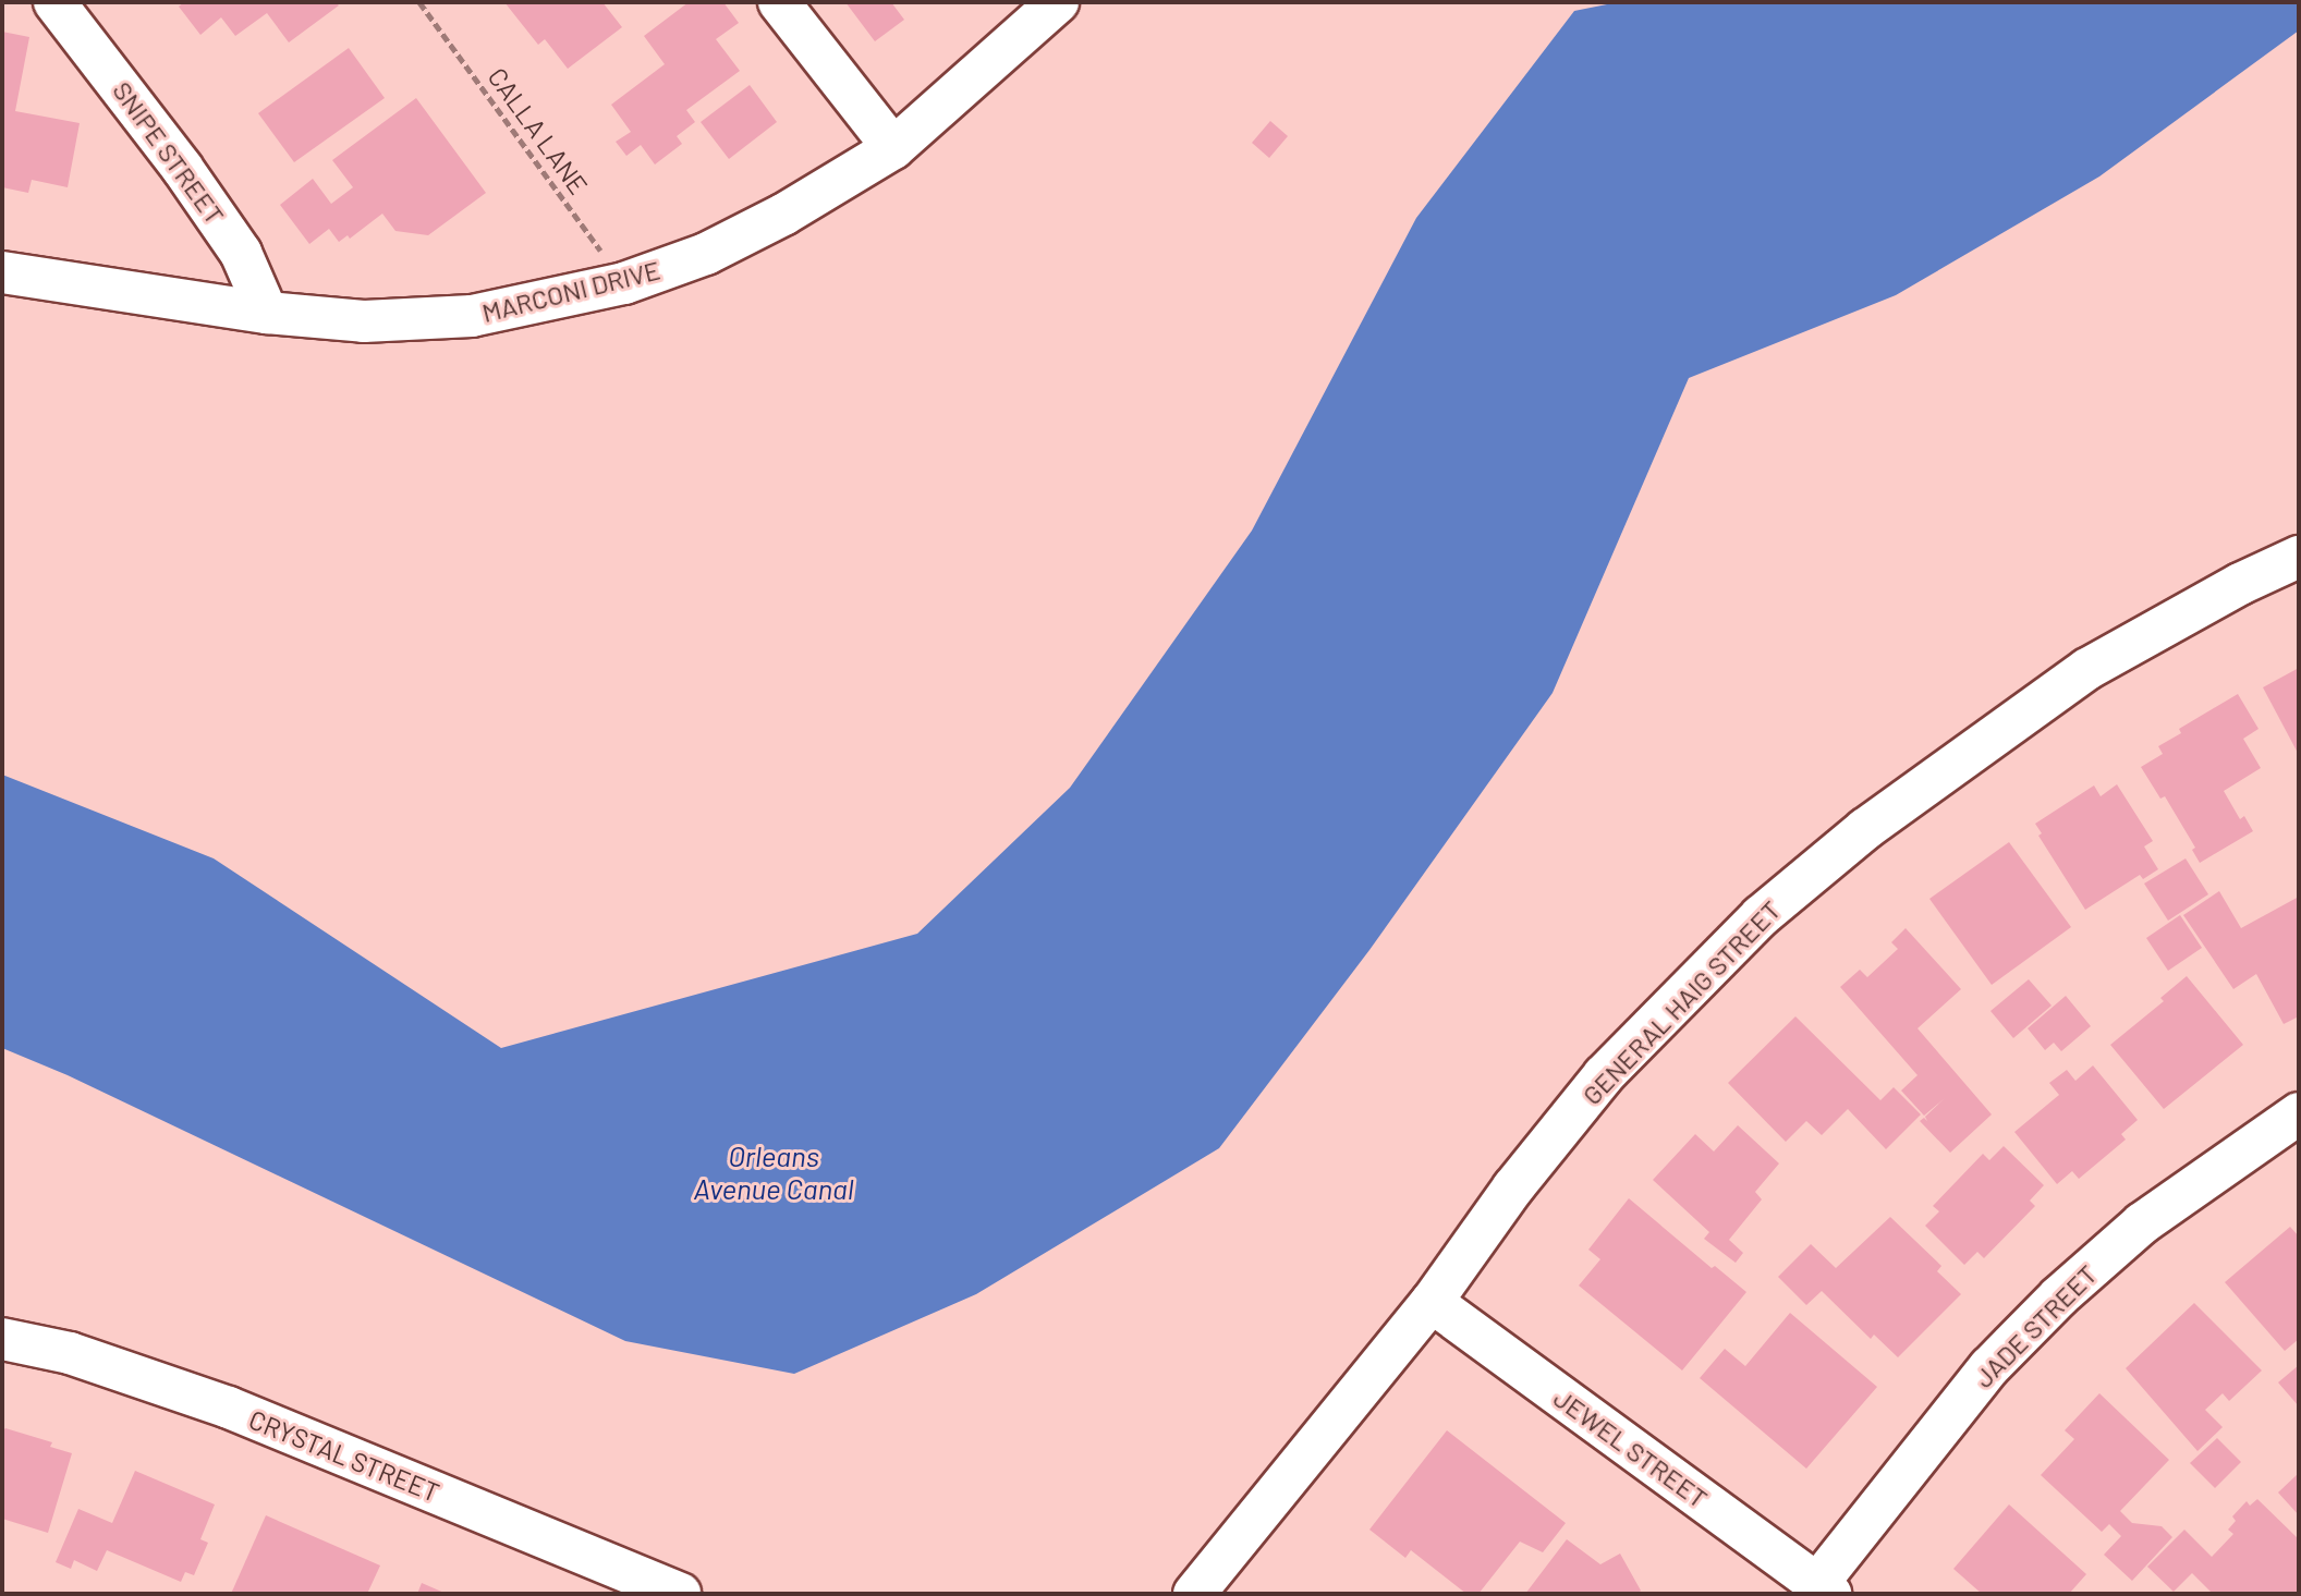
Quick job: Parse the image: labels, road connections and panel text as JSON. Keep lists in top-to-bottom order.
{
  "streets": {
    "street": [
      "SNIPE STREET",
      "MARCONI DRIVE",
      "GENERAL HAIG STREET",
      "JADE STREET",
      "JEWEL STREET",
      "CRYSTAL STREET"
    ],
    "path": ["CALLA LANE"]
  },
  "crossings": [
    ["CALLA LANE", "MARCONI DRIVE"],
    ["SNIPE STREET", "MARCONI DRIVE"],
    ["GENERAL HAIG STREET", "JEWEL STREET"],
    ["JADE STREET", "JEWEL STREET"]
  ],
  "water": ["Orleans Avenue Canal"]
}
